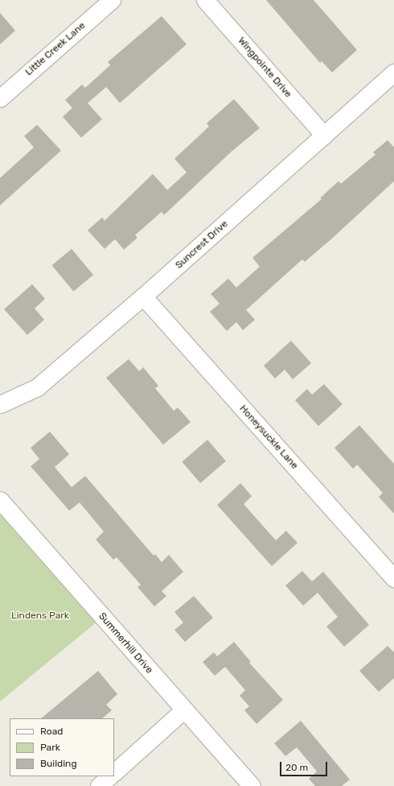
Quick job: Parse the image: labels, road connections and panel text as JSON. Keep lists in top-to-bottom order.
{
  "streets": {
    "street": [
      "Little Creek Lane",
      "Wingpointe Drive",
      "Suncrest Drive",
      "Honeysuckle Lane",
      "Summerhill Drive"
    ]
  },
  "crossings": [
    ["Wingpointe Drive", "Suncrest Drive"],
    ["Suncrest Drive", "Honeysuckle Lane"]
  ],
  "parks": ["Lindens Park"],
  "legend": ["Road", "Park", "Building"],
  "scale_bar": "20 m"
}
